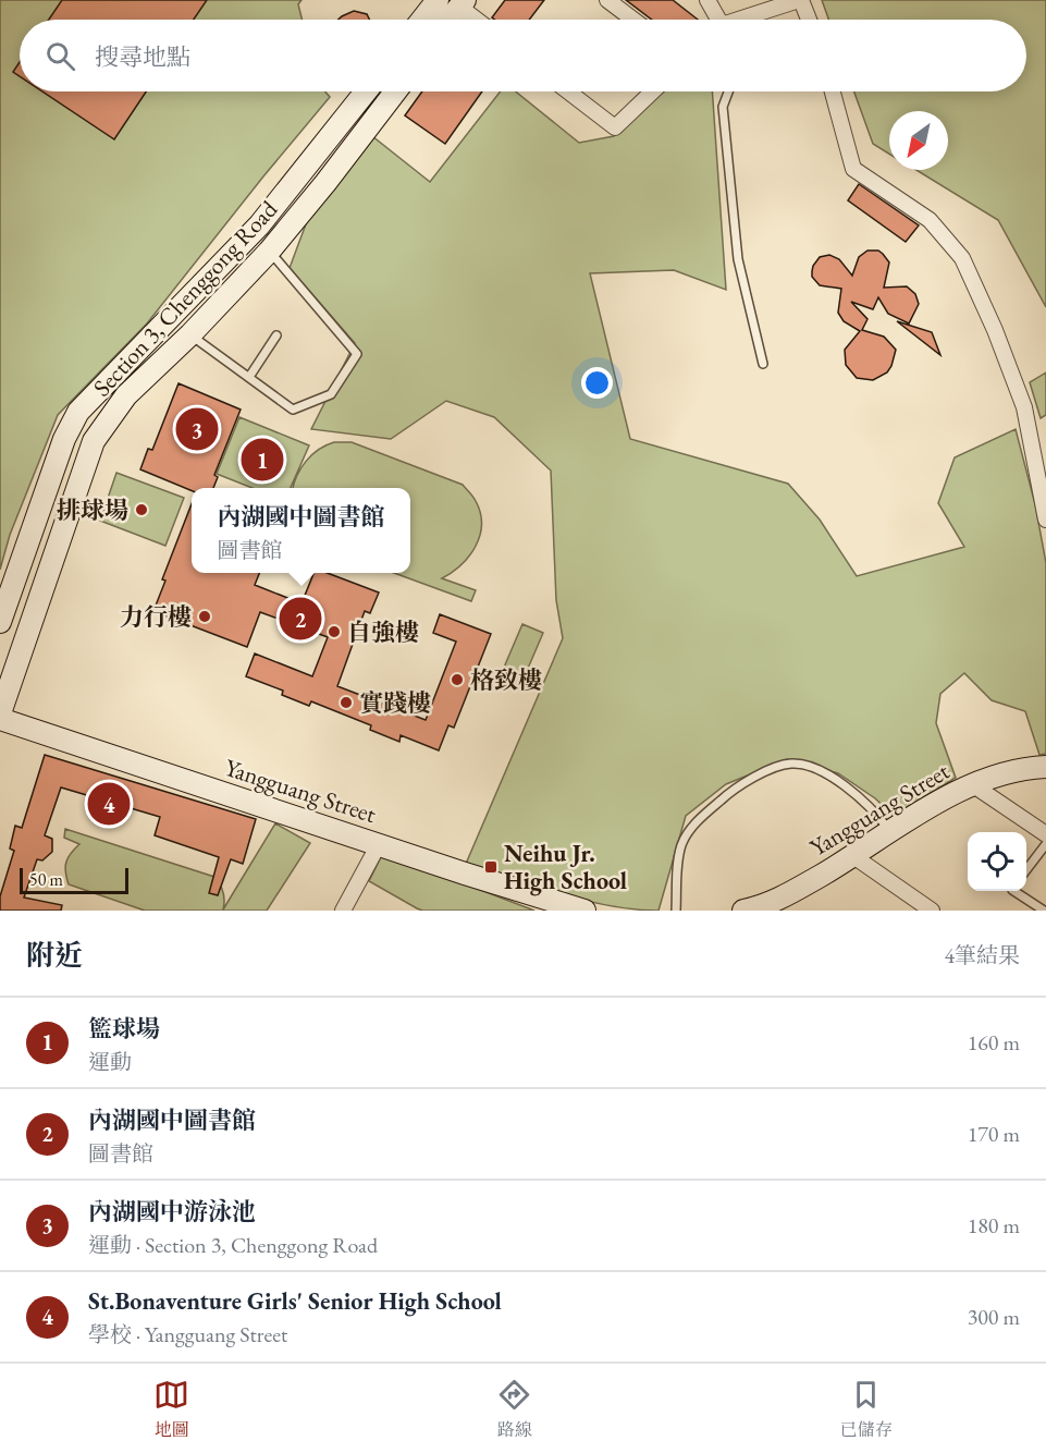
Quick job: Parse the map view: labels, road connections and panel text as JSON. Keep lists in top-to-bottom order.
{
  "streets": {
    "main road": ["Section 3, Chenggong Road", "Yangguang Street"]
  },
  "places": {
    "other": [
      "排球場",
      "力行樓",
      "自強樓",
      "格致樓",
      "實踐樓"
    ],
    "transit": ["Neihu Jr. High School"]
  },
  "scale_bar": "50 m",
  "north": "bottom left",
  "page": {
    "search": "搜尋地點",
    "pins": [
      "3",
      "1",
      "2",
      "4"
    ],
    "popup": ["內湖國中圖書館", "圖書館"],
    "scale": "50 m",
    "heading": ["附近", "4筆結果"],
    "list": [
      {
        "mark": "1",
        "name": "籃球場",
        "note": "運動",
        "value": "160 m"
      },
      {
        "mark": "2",
        "name": "內湖國中圖書館",
        "note": "圖書館",
        "value": "170 m"
      },
      {
        "mark": "3",
        "name": "內湖國中游泳池",
        "note": "運動 · Section 3, Chenggong Road",
        "value": "180 m"
      },
      {
        "mark": "4",
        "name": "St.Bonaventure Girls' Senior High School",
        "note": "學校 · Yangguang Street",
        "value": "300 m"
      }
    ],
    "nav": ["地圖", "路線", "已儲存"]
  }
}
